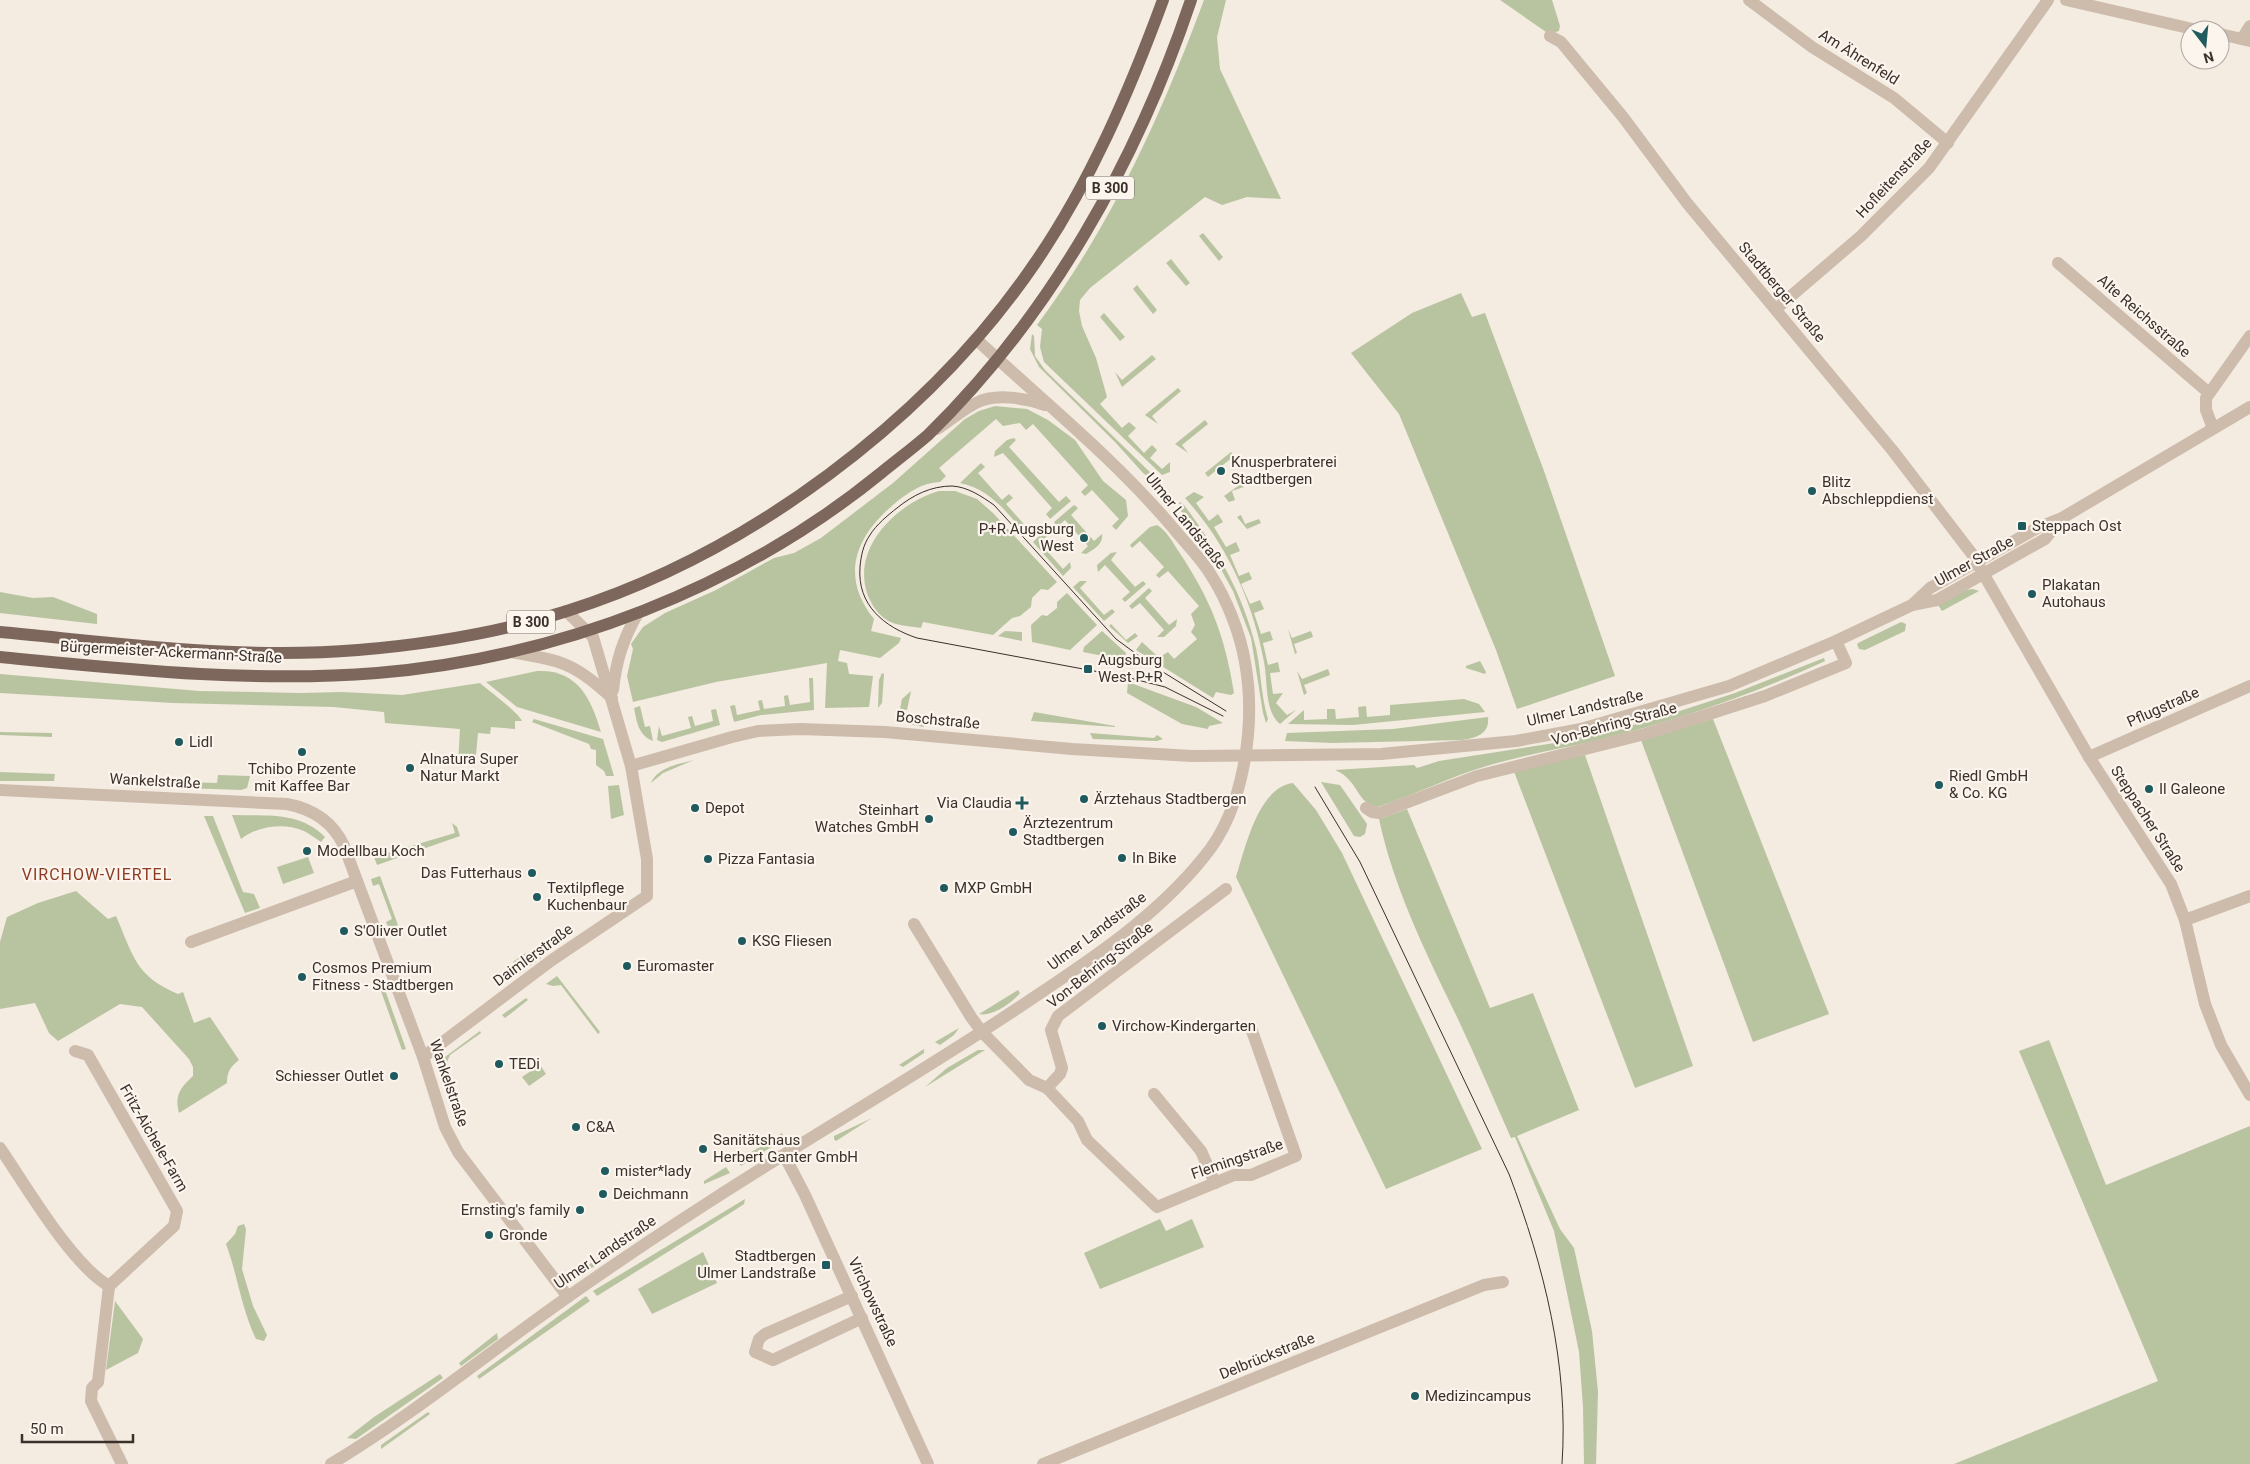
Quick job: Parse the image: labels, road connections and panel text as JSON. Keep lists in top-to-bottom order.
{
  "streets": {
    "main road": ["B 300", "Bürgermeister-Ackermann-Straße"],
    "street": [
      "Am Ährenfeld",
      "Hofleitenstraße",
      "Stadtberger Straße",
      "Alte Reichsstraße",
      "Ulmer Landstraße",
      "Ulmer Straße",
      "Pflugstraße",
      "Boschstraße",
      "Von-Behring-Straße",
      "Wankelstraße",
      "Steppacher Straße",
      "Daimlerstraße",
      "Fritz-Aichele-Farm",
      "Flemingstraße",
      "Virchowstraße",
      "Delbrückstraße"
    ]
  },
  "crossings": [
    ["Am Ährenfeld", "Hofleitenstraße"],
    ["Hofleitenstraße", "Stadtberger Straße"],
    ["B 300", "Ulmer Landstraße"],
    ["B 300", "Bürgermeister-Ackermann-Straße"],
    ["Stadtberger Straße", "Ulmer Straße"],
    ["Stadtberger Straße", "Steppacher Straße"],
    ["Ulmer Landstraße", "Ulmer Straße"],
    ["Ulmer Landstraße", "Bürgermeister-Ackermann-Straße"],
    ["Ulmer Landstraße", "Boschstraße"],
    ["Ulmer Landstraße", "Von-Behring-Straße"],
    ["Ulmer Landstraße", "Wankelstraße"],
    ["Ulmer Landstraße", "Flemingstraße"],
    ["Ulmer Landstraße", "Virchowstraße"],
    ["Ulmer Straße", "Steppacher Straße"],
    ["Bürgermeister-Ackermann-Straße", "Daimlerstraße"],
    ["Pflugstraße", "Steppacher Straße"],
    ["Boschstraße", "Daimlerstraße"],
    ["Von-Behring-Straße", "Flemingstraße"],
    ["Wankelstraße", "Daimlerstraße"]
  ],
  "districts": ["VIRCHOW-VIERTEL"],
  "places": {
    "other": [
      "Knusperbraterei Stadtbergen",
      "Blitz Abschleppdienst",
      "P+R Augsburg West",
      "Plakatan Autohaus",
      "Lidl",
      "Tchibo Prozente mit Kaffee Bar",
      "Alnatura Super Natur Markt",
      "Riedl GmbH & Co. KG",
      "Il Galeone",
      "Ärztehaus Stadtbergen",
      "Depot",
      "Steinhart Watches GmbH",
      "Ärztezentrum Stadtbergen",
      "Modellbau Koch",
      "In Bike",
      "Pizza Fantasia",
      "Das Futterhaus",
      "MXP GmbH",
      "Textilpflege Kuchenbaur",
      "S'Oliver Outlet",
      "KSG Fliesen",
      "Euromaster",
      "Cosmos Premium Fitness - Stadtbergen",
      "Virchow-Kindergarten",
      "TEDi",
      "Schiesser Outlet",
      "C&A",
      "Sanitätshaus Herbert Ganter GmbH",
      "mister*lady",
      "Deichmann",
      "Ernsting's family",
      "Gronde",
      "Medizincampus"
    ],
    "transit": ["Steppach Ost", "Augsburg West P+R", "Stadtbergen Ulmer Landstraße"],
    "health": ["Via Claudia"]
  },
  "scale_bar": "50 m",
  "north": "bottom"
}
